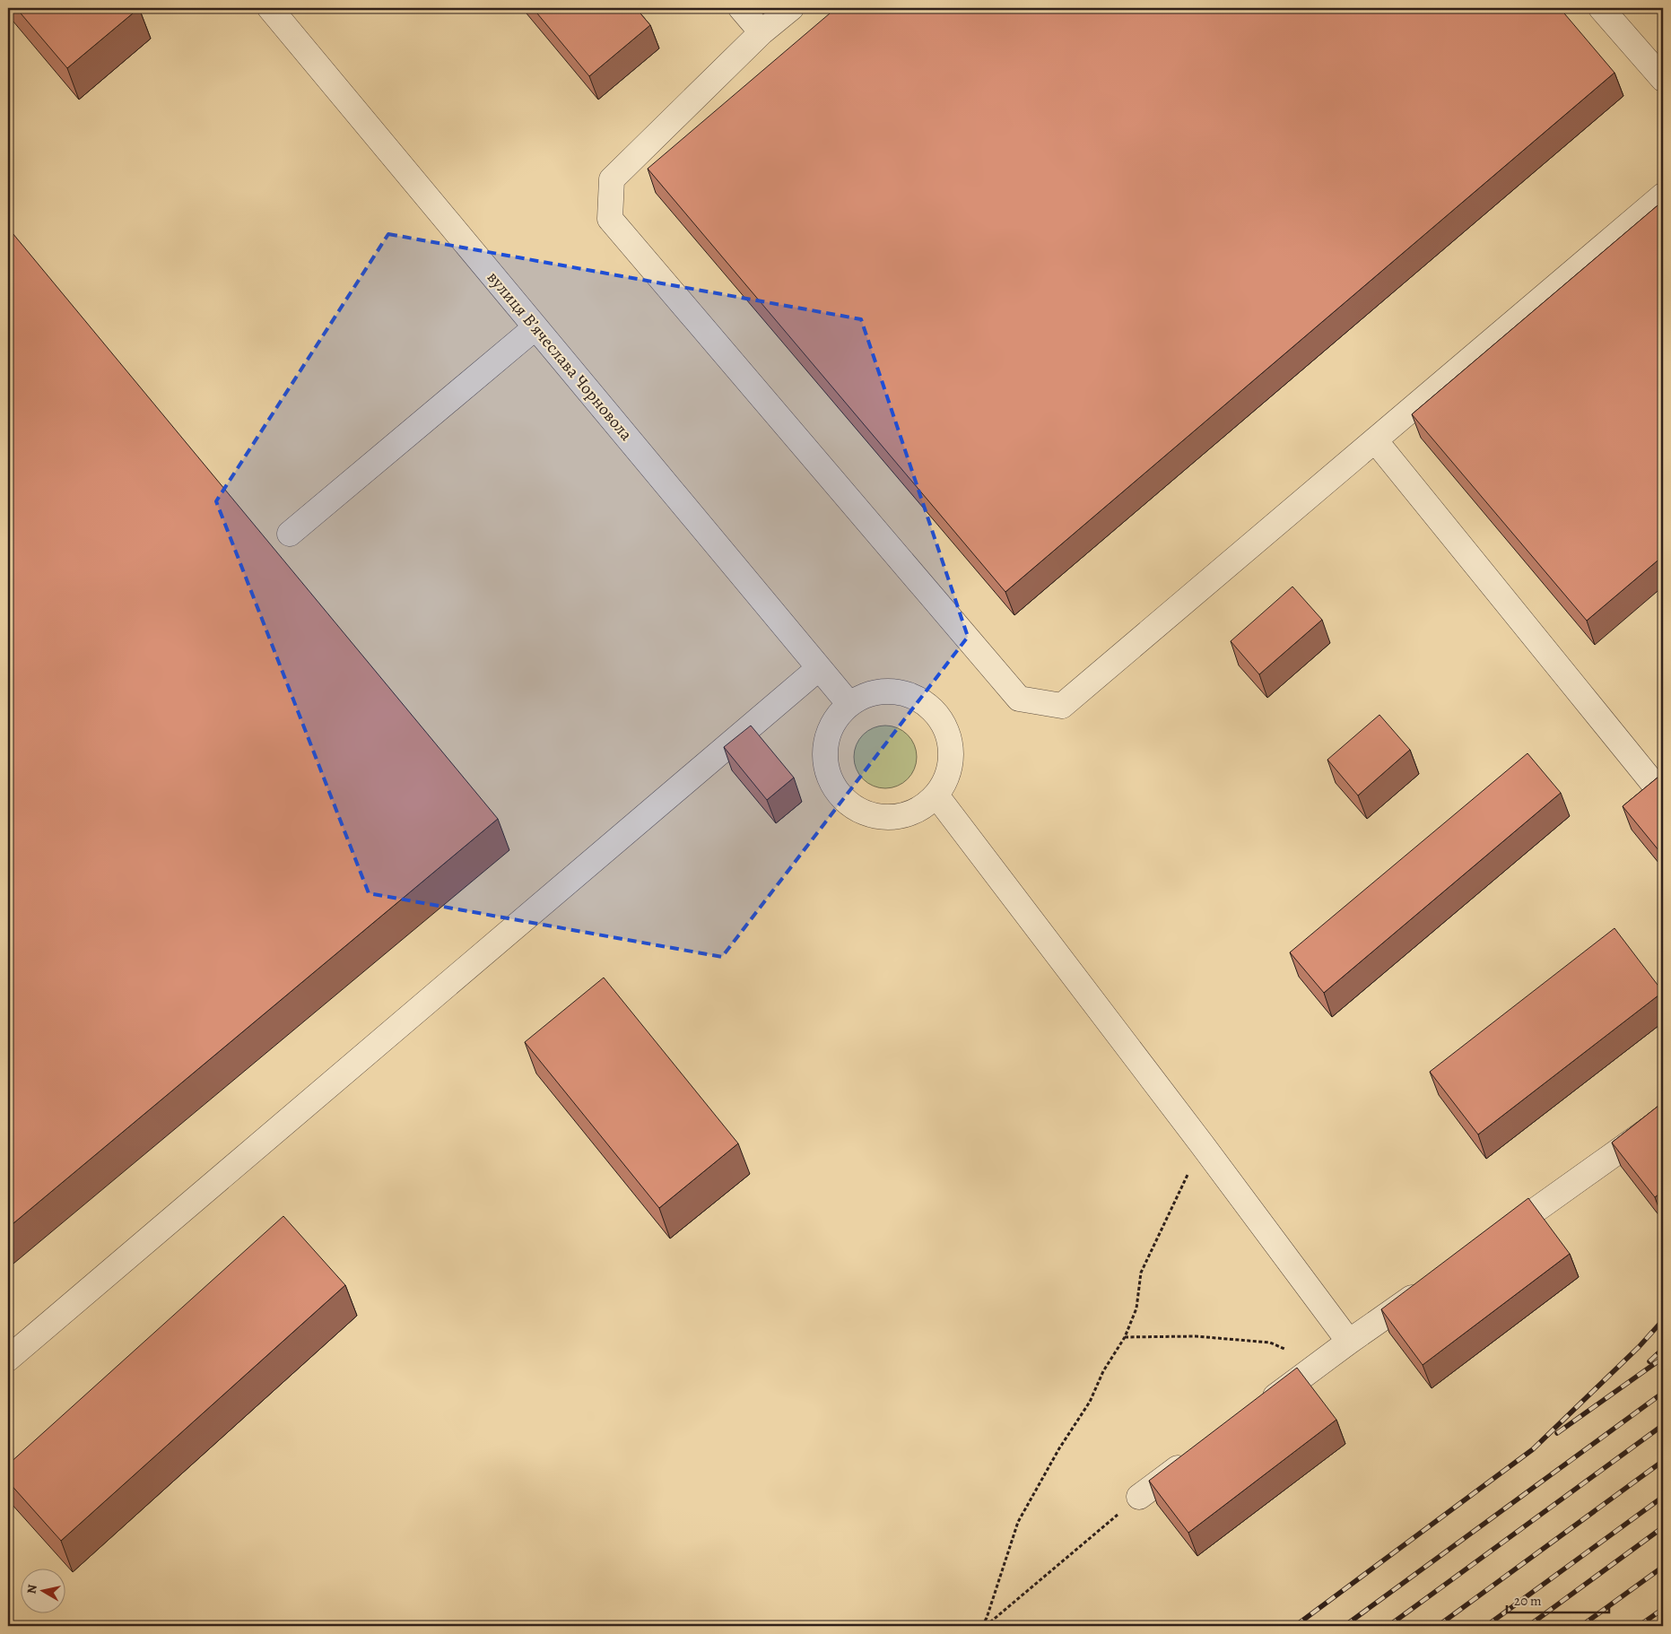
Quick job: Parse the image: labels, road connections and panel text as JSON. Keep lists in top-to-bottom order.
{
  "streets": {
    "street": ["вулиця Вʼячеслава Чорновола"]
  },
  "scale_bar": "20 m",
  "north": "left"
}
